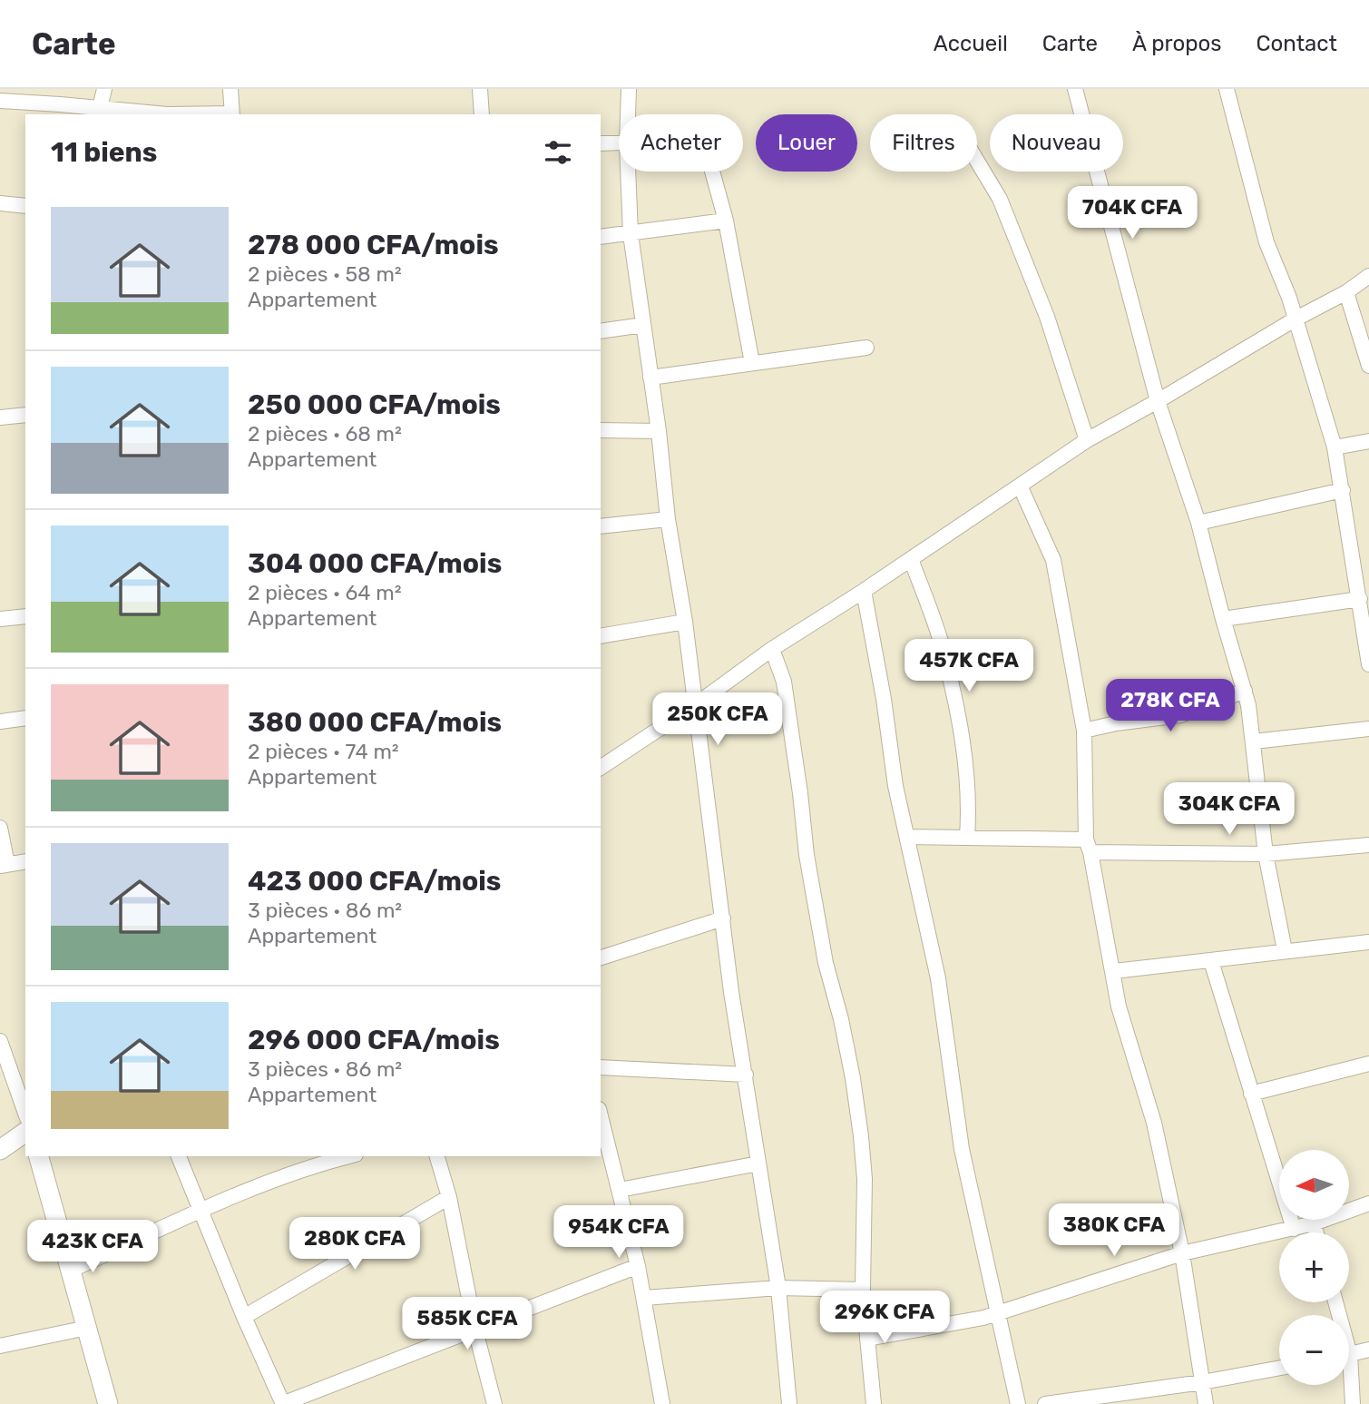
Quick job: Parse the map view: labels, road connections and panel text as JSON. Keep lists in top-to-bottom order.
{
  "north": "left",
  "page": {
    "header": "Carte",
    "nav": [
      "Accueil",
      "Carte",
      "À propos",
      "Contact"
    ],
    "chip": [
      "Acheter",
      "Louer",
      "Filtres",
      "Nouveau"
    ],
    "heading": "11 biens",
    "price": [
      "704K CFA",
      "457K CFA",
      "278K CFA",
      "250K CFA",
      "304K CFA",
      "380K CFA",
      "954K CFA",
      "280K CFA",
      "423K CFA",
      "296K CFA",
      "585K CFA"
    ],
    "list": [
      {
        "name": "278 000 CFA/mois",
        "note": "2 pièces · 58 m² · Appartement"
      },
      {
        "name": "250 000 CFA/mois",
        "note": "2 pièces · 68 m² · Appartement"
      },
      {
        "name": "304 000 CFA/mois",
        "note": "2 pièces · 64 m² · Appartement"
      },
      {
        "name": "380 000 CFA/mois",
        "note": "2 pièces · 74 m² · Appartement"
      },
      {
        "name": "423 000 CFA/mois",
        "note": "3 pièces · 86 m² · Appartement"
      },
      {
        "name": "296 000 CFA/mois",
        "note": "3 pièces · 86 m² · Appartement"
      }
    ],
    "map_buttons": ["+", "−"]
  }
}
